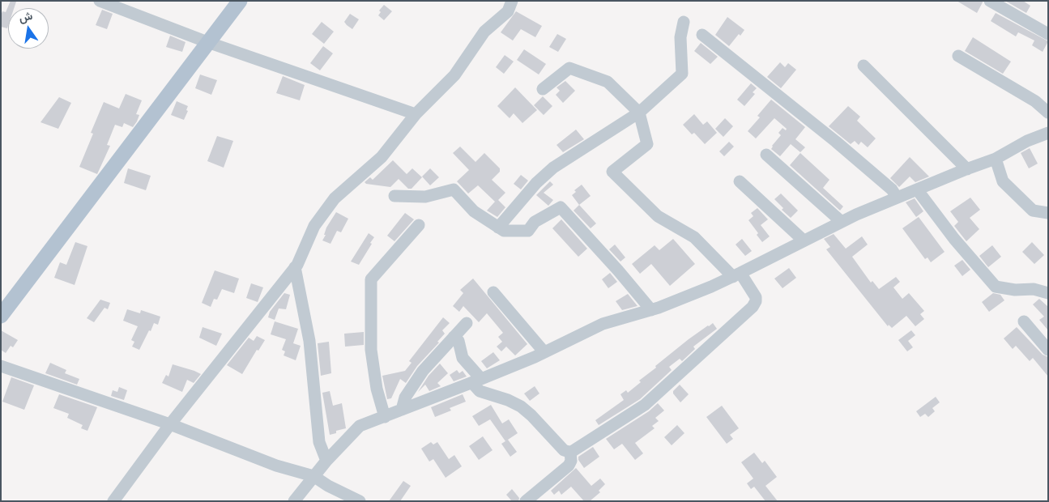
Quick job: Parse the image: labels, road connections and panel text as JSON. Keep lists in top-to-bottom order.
{
  "north": "top"
}
